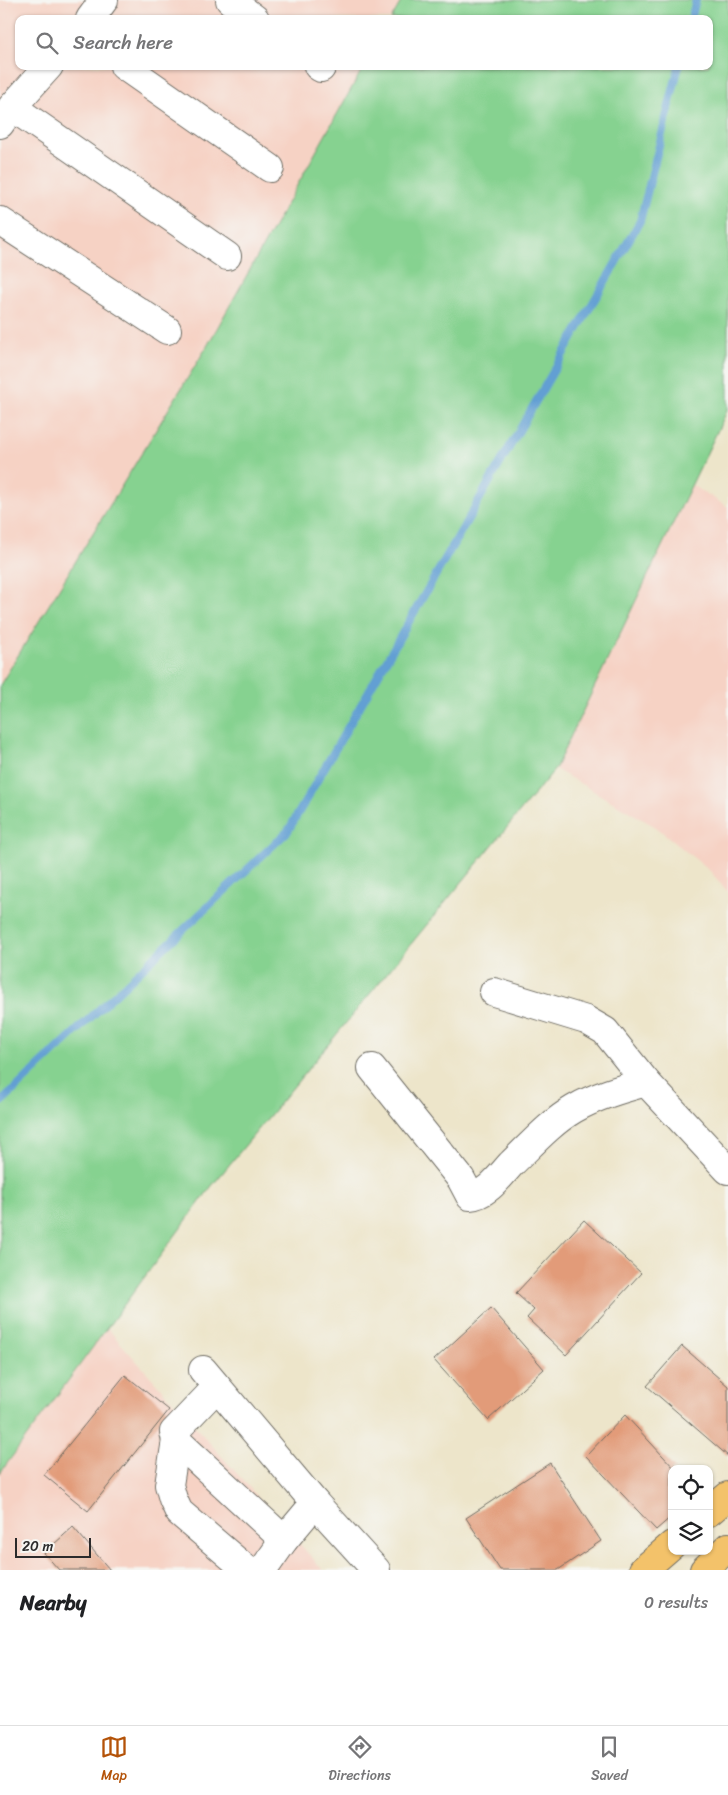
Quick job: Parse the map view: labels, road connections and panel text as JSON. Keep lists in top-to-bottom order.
{
  "scale_bar": "20 m",
  "page": {
    "search": "Search here",
    "scale": "20 m",
    "heading": ["Nearby", "0 results"],
    "nav": ["Map", "Directions", "Saved"]
  }
}
